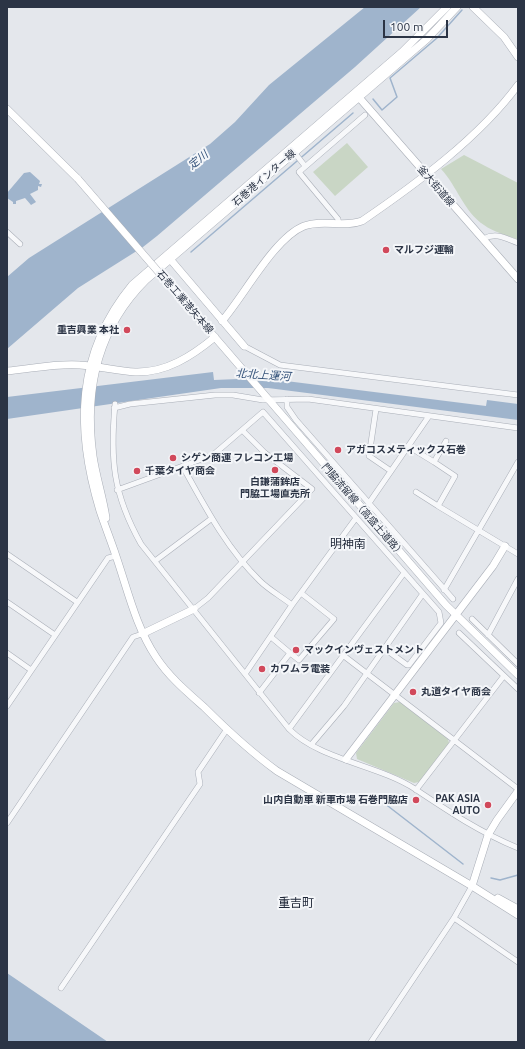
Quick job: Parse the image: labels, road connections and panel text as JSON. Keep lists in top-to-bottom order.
{
  "streets": {
    "street": [
      "石巻港インター線",
      "釜大街道線",
      "石巻工業港矢本線",
      "門脇流留線（高盛土道路）"
    ]
  },
  "crossings": [
    ["石巻港インター線", "釜大街道線"],
    ["石巻港インター線", "石巻工業港矢本線"],
    ["石巻工業港矢本線", "門脇流留線（高盛土道路）"]
  ],
  "districts": ["明神南", "重吉町"],
  "water": ["定川", "北北上運河"],
  "places": [
    "マルフジ運輸",
    "重吉興業 本社",
    "アガコスメティックス石巻",
    "シゲン商運 フレコン工場",
    "白謙蒲鉾店 門脇工場直売所",
    "千葉タイヤ商会",
    "マックインヴェストメント",
    "カワムラ電装",
    "丸道タイヤ商会",
    "山内自動車 新車市場 石巻門脇店",
    "PAK ASIA AUTO"
  ],
  "scale_bar": "100 m"
}
